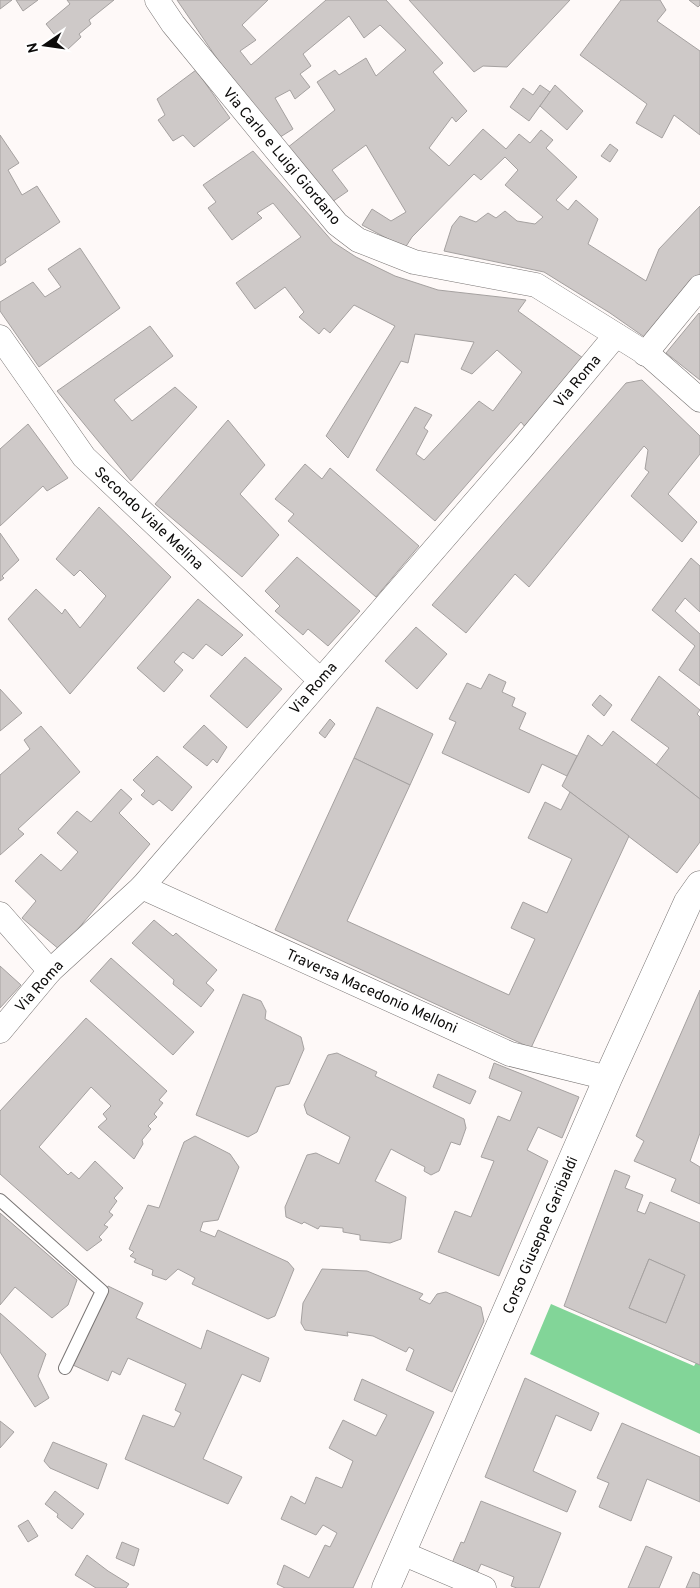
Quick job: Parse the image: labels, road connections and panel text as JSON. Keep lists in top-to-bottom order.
{
  "streets": {
    "main road": ["Corso Giuseppe Garibaldi"],
    "street": [
      "Via Carlo e Luigi Giordano",
      "Via Roma",
      "Secondo Viale Melina",
      "Traversa Macedonio Melloni"
    ]
  },
  "crossings": [
    ["Via Carlo e Luigi Giordano", "Via Roma"],
    ["Via Roma", "Secondo Viale Melina"],
    ["Via Roma", "Traversa Macedonio Melloni"],
    ["Traversa Macedonio Melloni", "Corso Giuseppe Garibaldi"]
  ],
  "north": "left"
}
